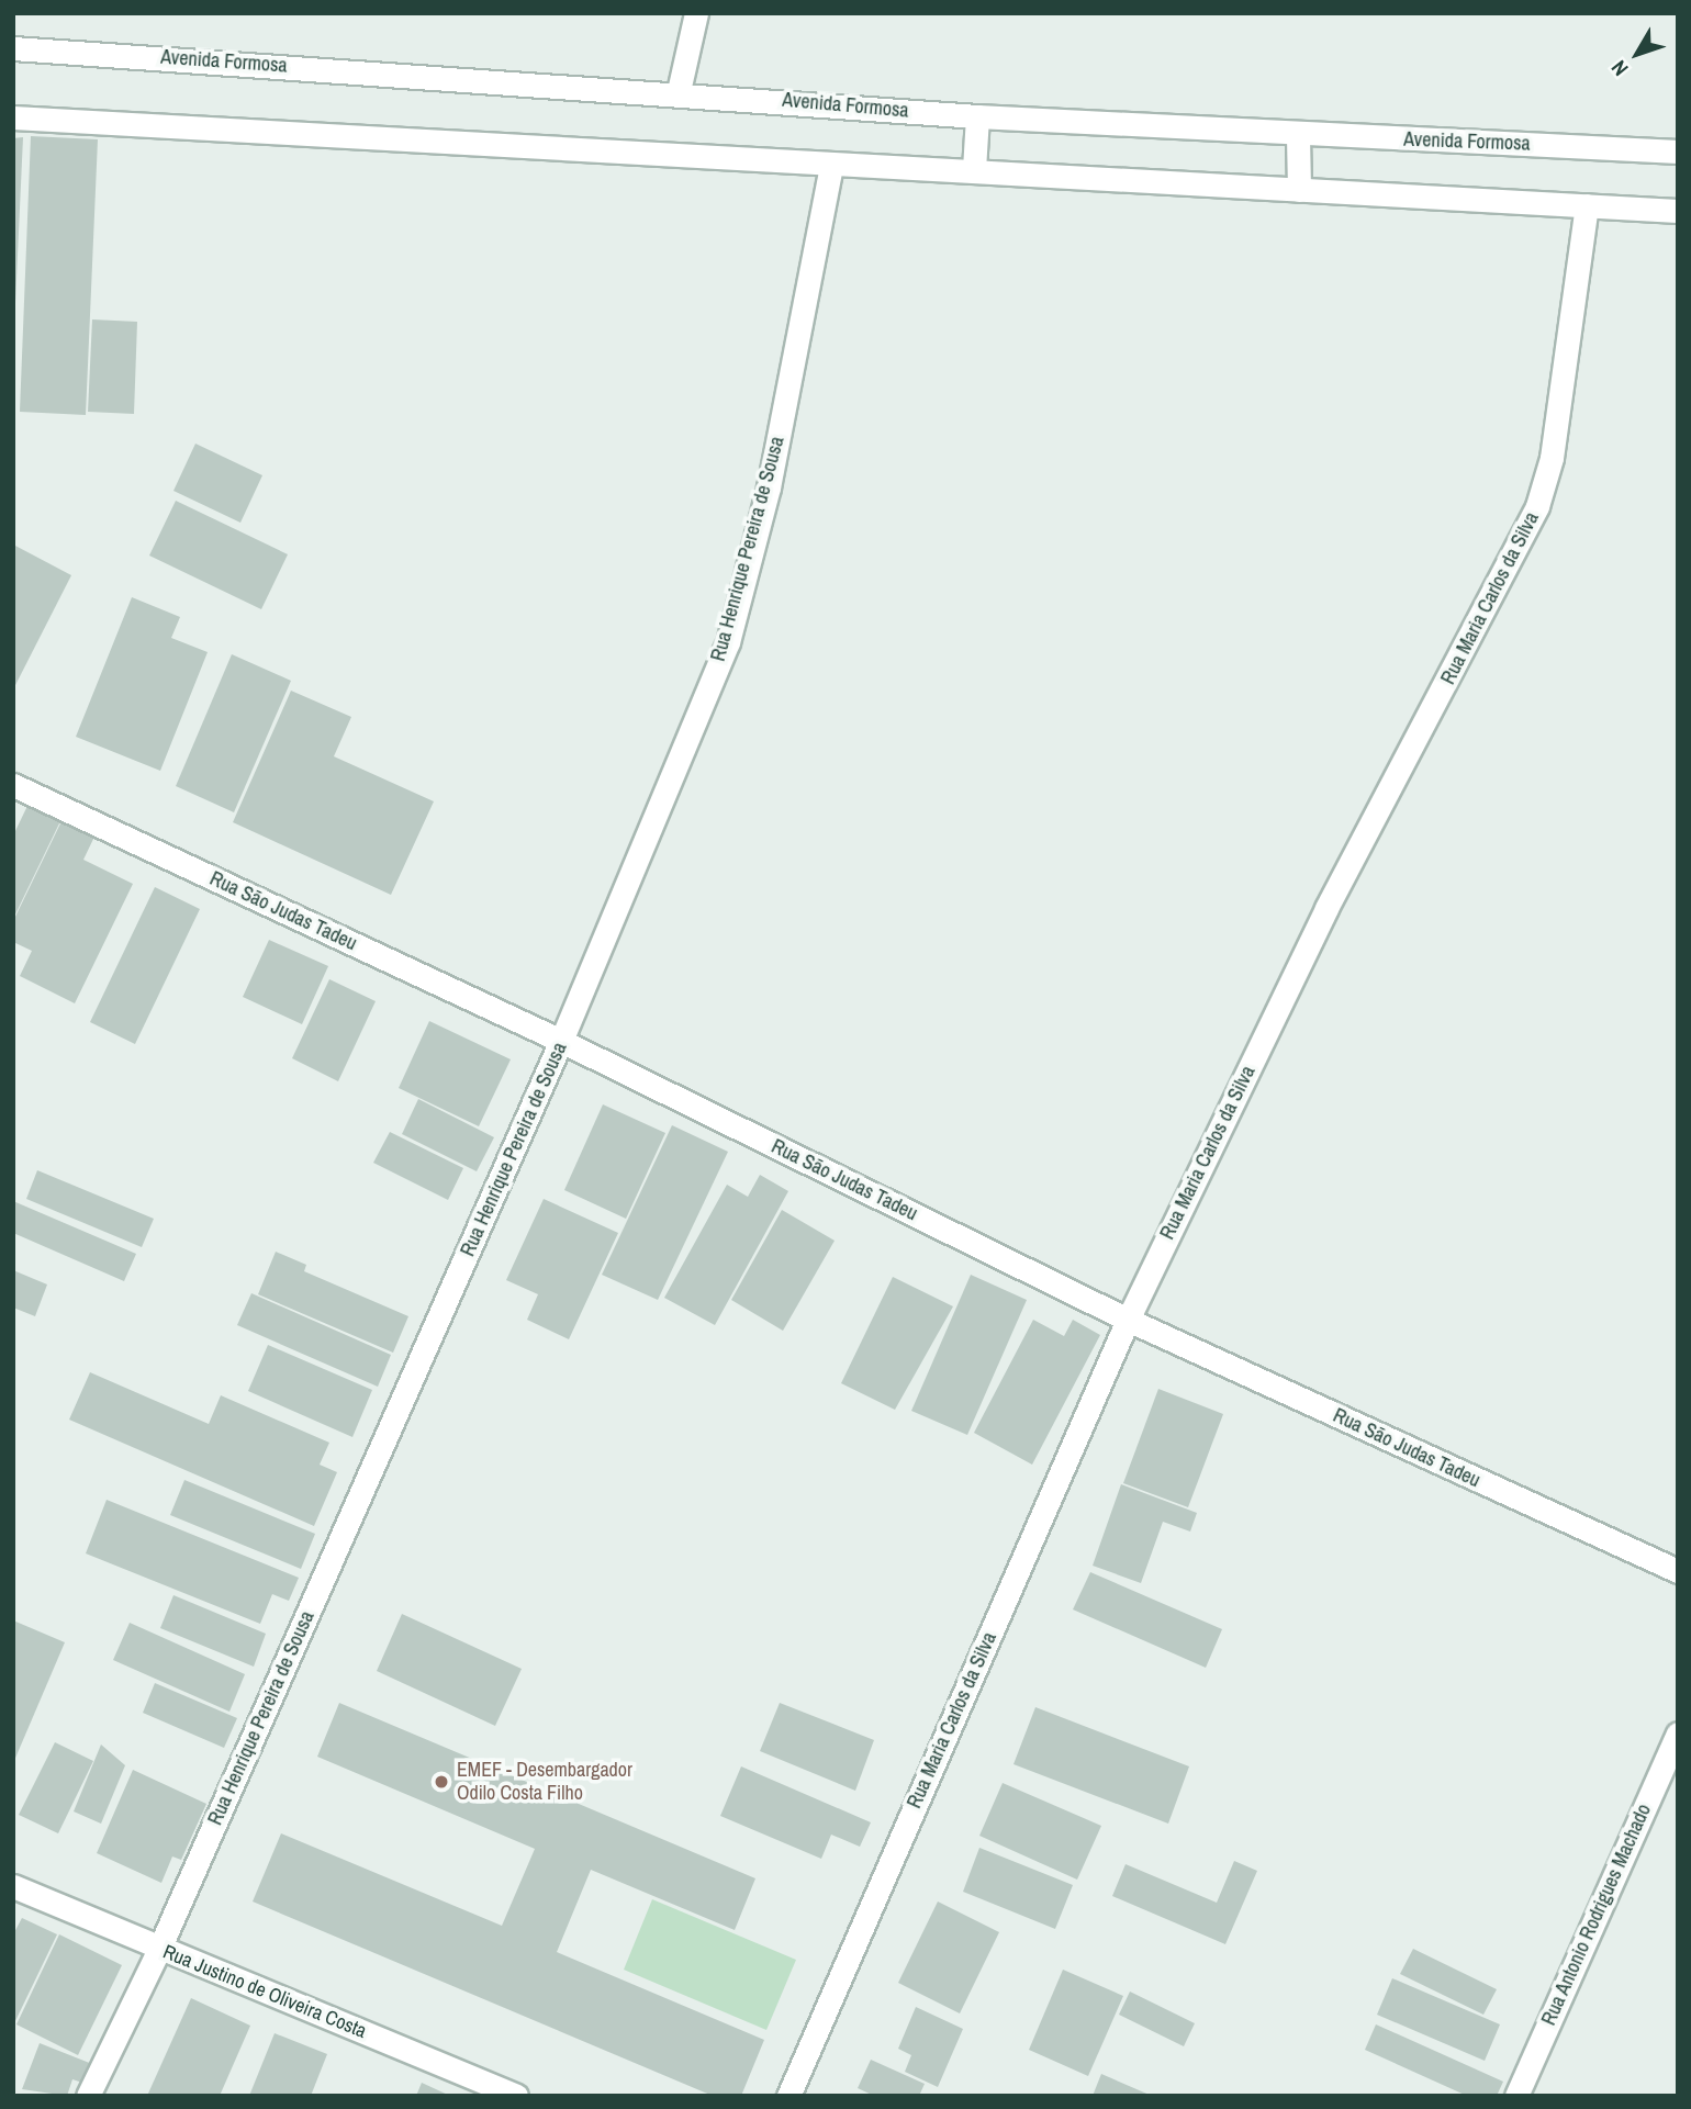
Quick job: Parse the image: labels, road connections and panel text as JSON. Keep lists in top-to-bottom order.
{
  "streets": {
    "street": [
      "Avenida Formosa",
      "Rua Henrique Pereira de Sousa",
      "Rua Maria Carlos da Silva",
      "Rua São Judas Tadeu",
      "Rua Antonio Rodrigues Machado",
      "Rua Justino de Oliveira Costa"
    ]
  },
  "crossings": [
    ["Rua Henrique Pereira de Sousa", "Rua São Judas Tadeu"],
    ["Rua Henrique Pereira de Sousa", "Rua Justino de Oliveira Costa"],
    ["Rua Maria Carlos da Silva", "Rua São Judas Tadeu"]
  ],
  "places": ["EMEF - Desembargador Odilo Costa Filho"],
  "north": "bottom left"
}
